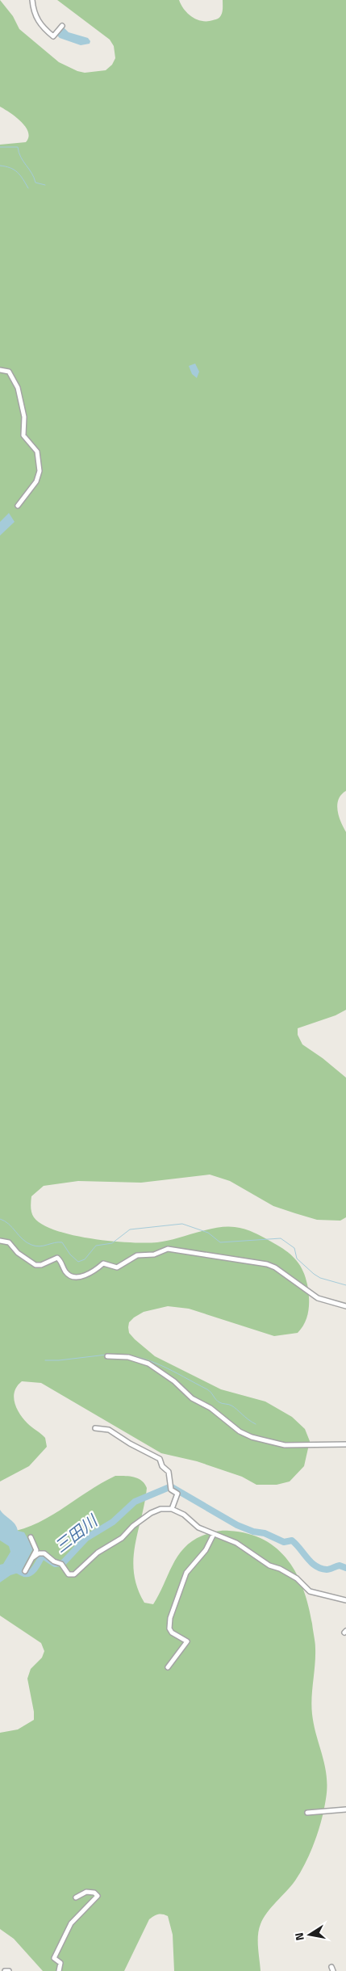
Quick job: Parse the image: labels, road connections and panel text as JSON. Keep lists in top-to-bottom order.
{
  "water": ["三田川"],
  "north": "left"
}
